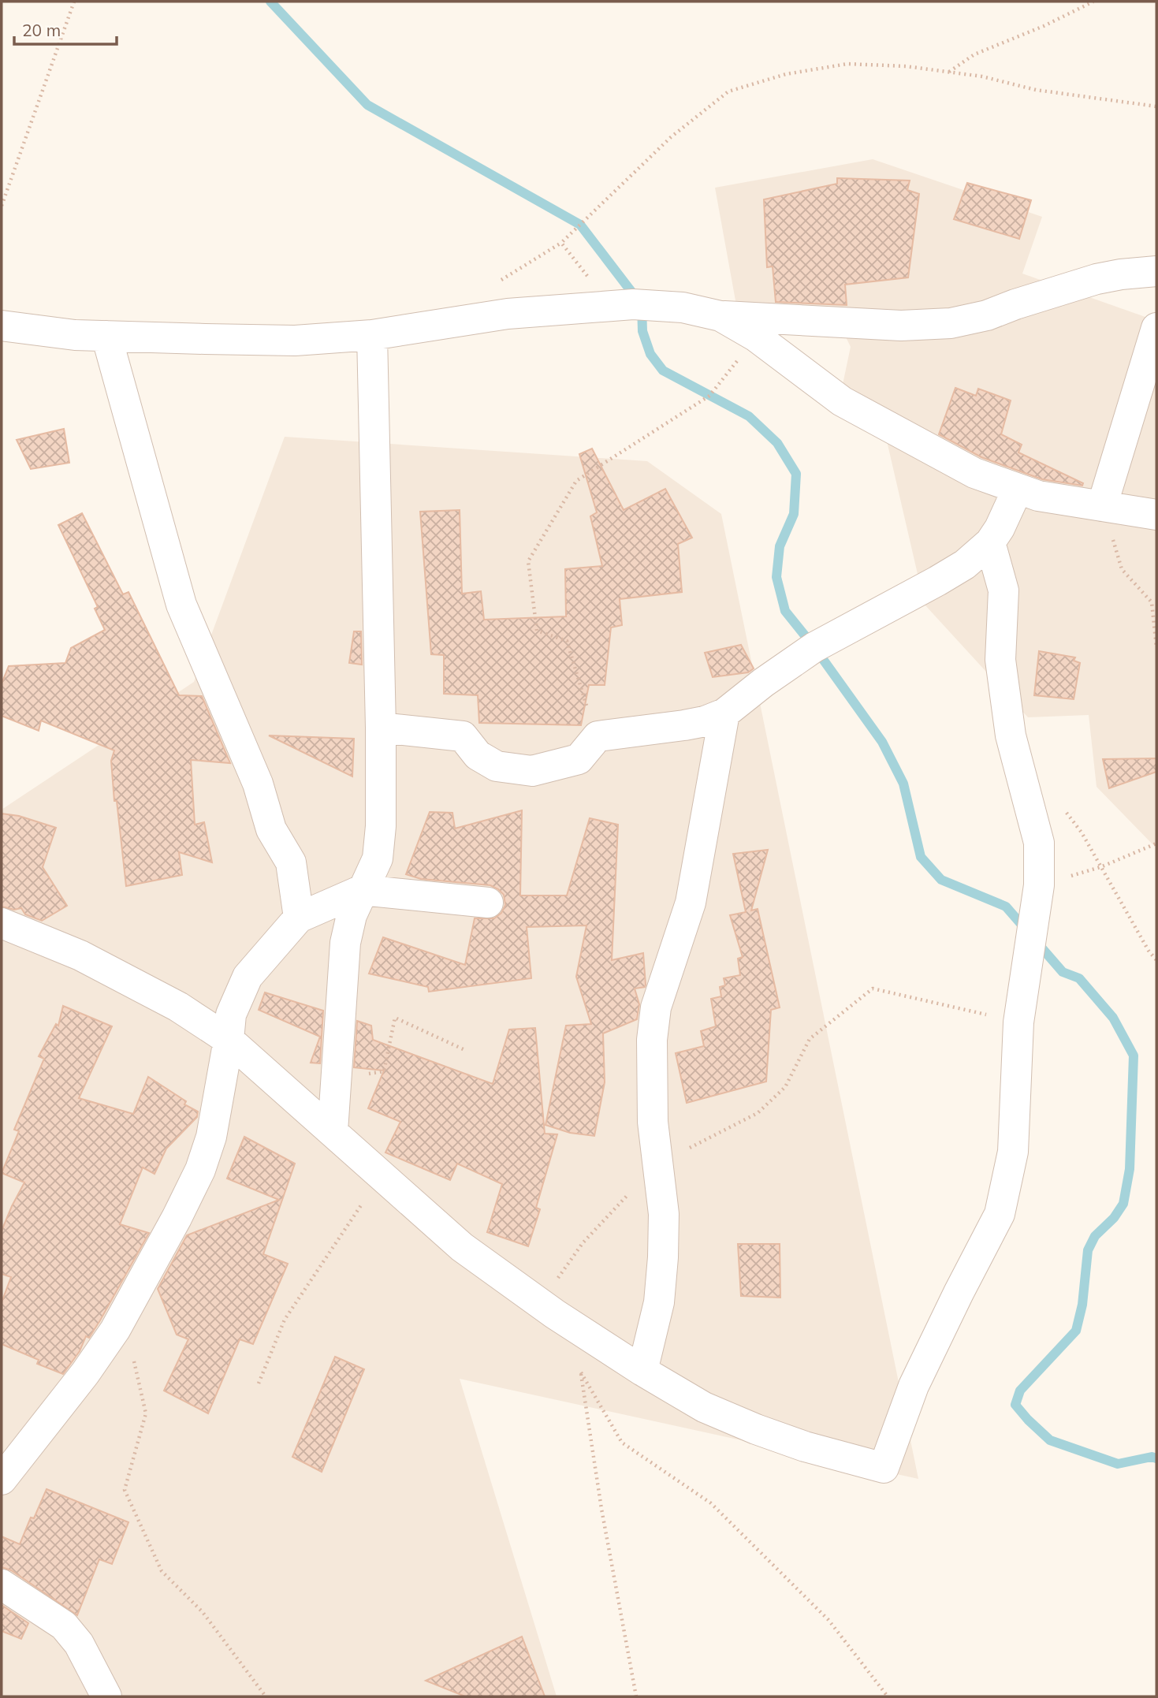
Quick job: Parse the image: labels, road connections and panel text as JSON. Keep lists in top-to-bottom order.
{
  "scale_bar": "20 m"
}
